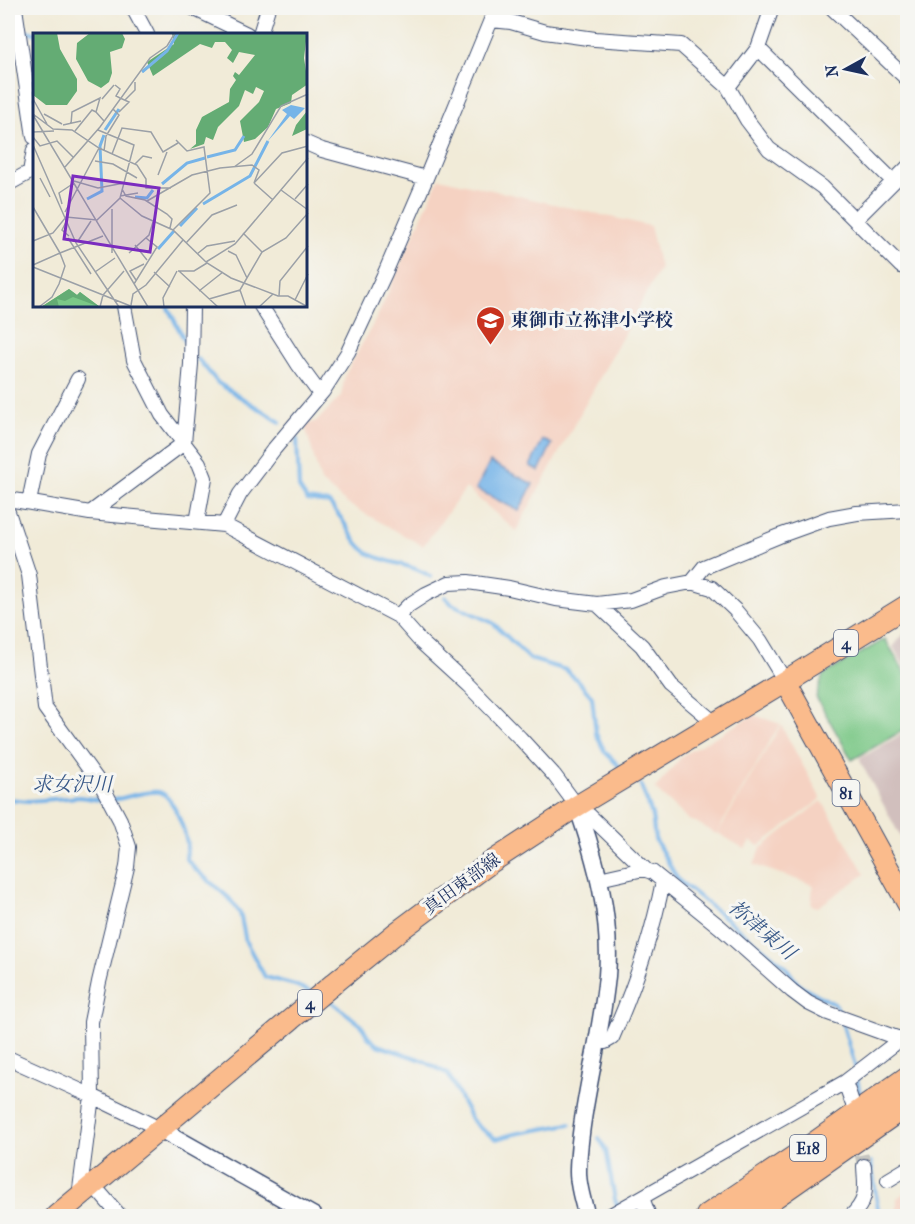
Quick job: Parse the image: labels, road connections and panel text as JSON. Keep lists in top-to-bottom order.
{
  "streets": {
    "highway": ["E18"],
    "main road": ["4", "81", "真田東部線"]
  },
  "crossings": [
    ["81", "真田東部線"]
  ],
  "water": ["求女沢川", "祢津東川"],
  "places": {
    "school or university": ["東御市立祢津小学校"]
  },
  "north": "left"
}
